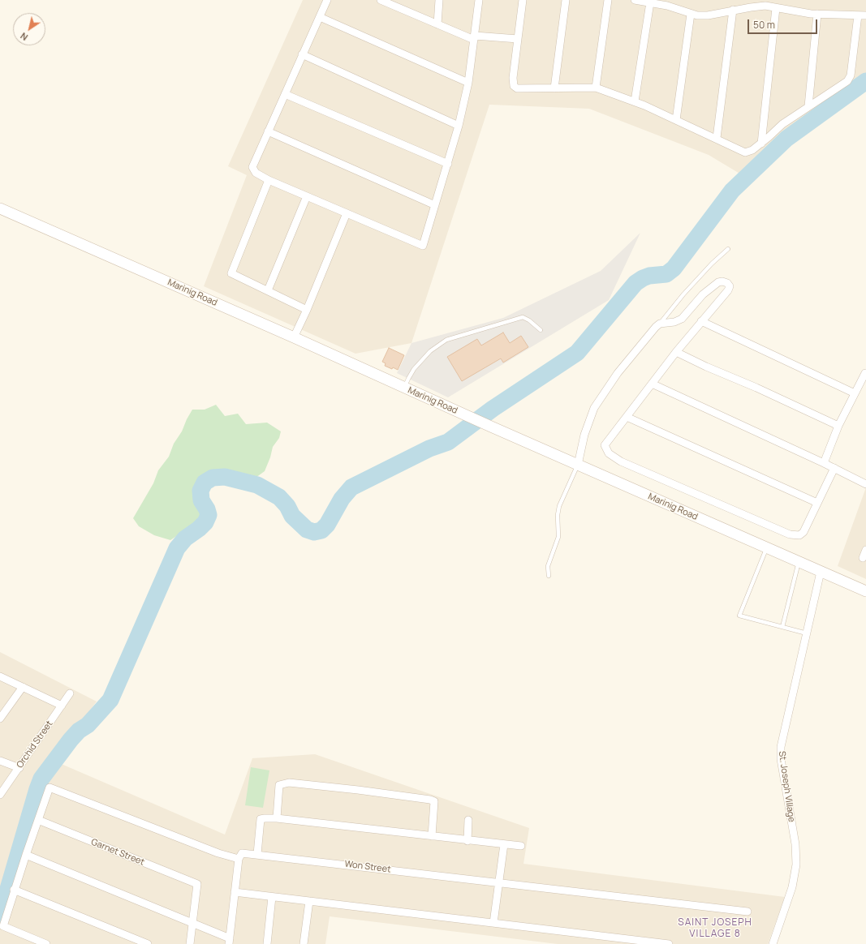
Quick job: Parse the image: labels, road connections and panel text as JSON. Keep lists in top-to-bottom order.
{
  "streets": {
    "street": [
      "Marinig Road",
      "Orchid Street",
      "St. Joseph Village",
      "Garnet Street",
      "Won Street"
    ]
  },
  "crossings": [
    ["Marinig Road", "St. Joseph Village"]
  ],
  "districts": ["SAINT JOSEPH VILLAGE 8"],
  "scale_bar": "50 m",
  "north": "bottom left"
}
